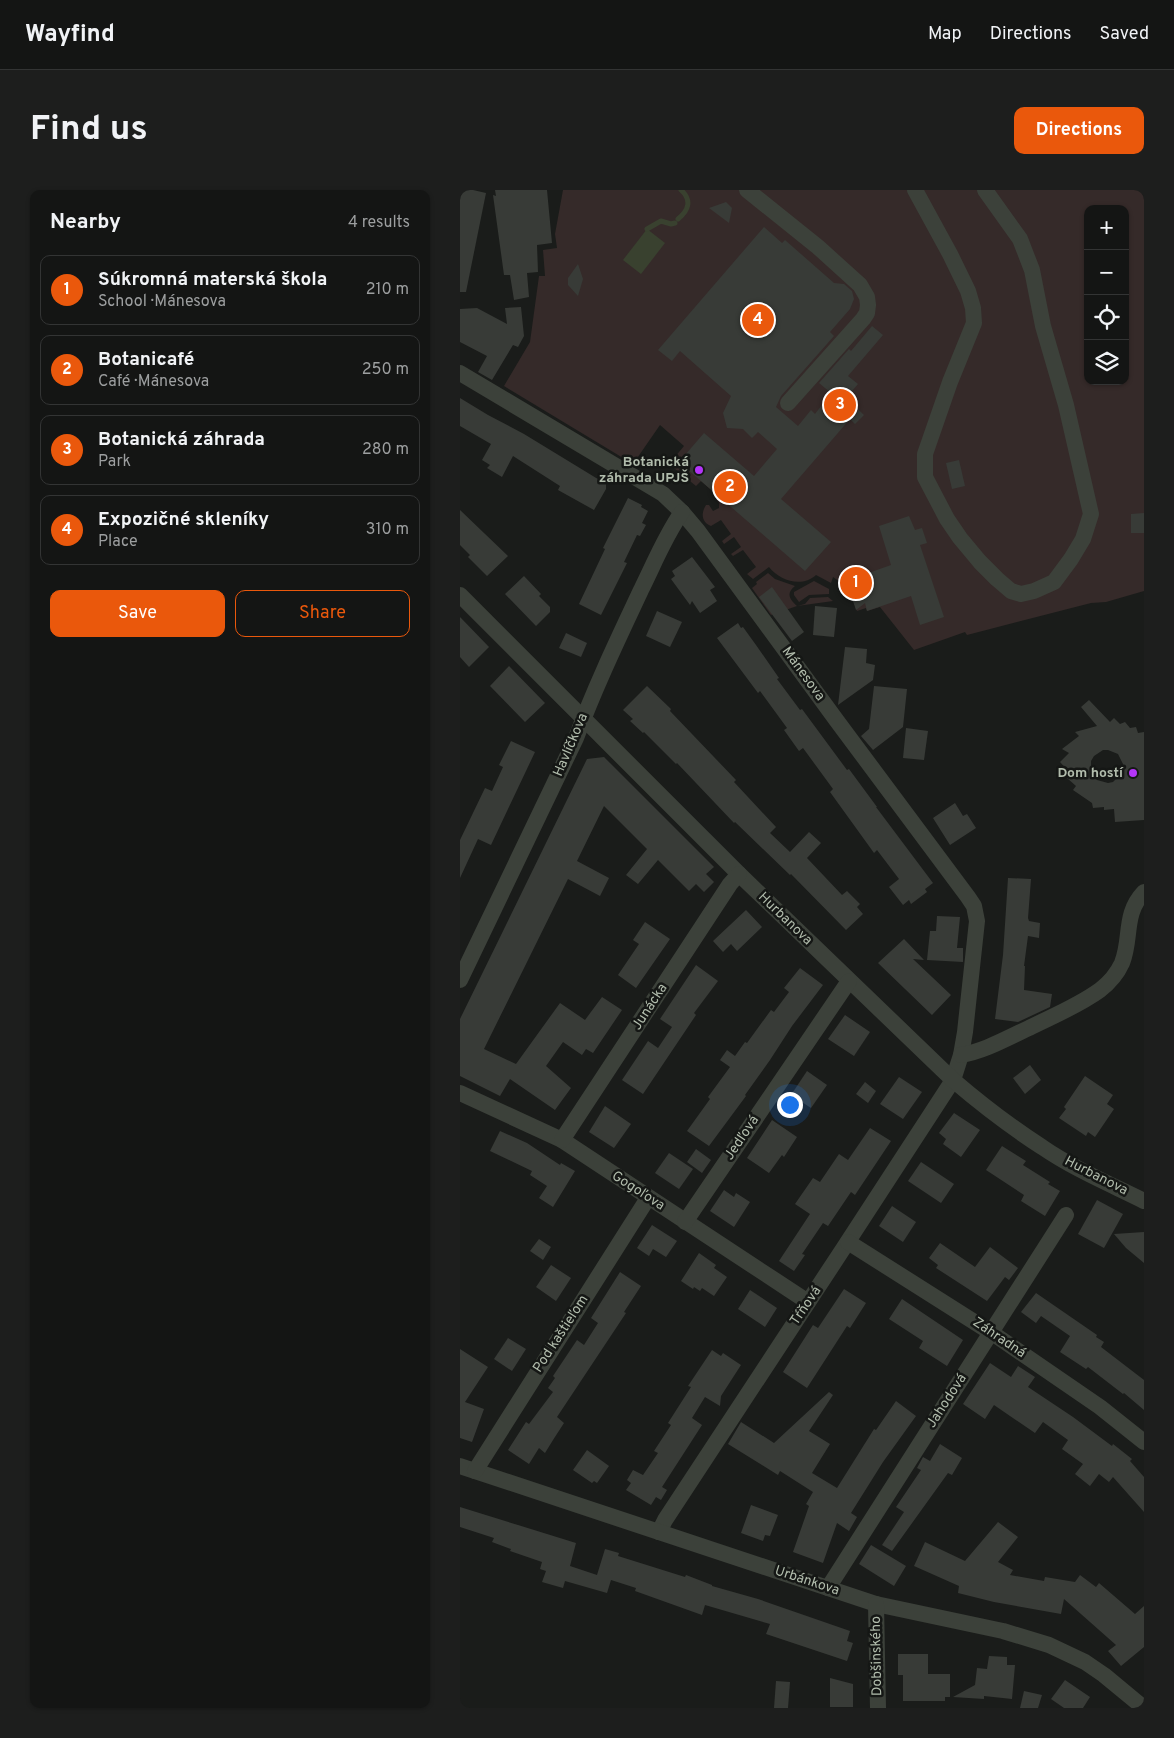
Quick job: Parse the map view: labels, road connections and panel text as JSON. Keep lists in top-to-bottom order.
{
  "streets": {
    "street": [
      "Mánesova",
      "Havlíčkova",
      "Hurbanova",
      "Junácka",
      "Jedľová",
      "Gogoľova",
      "Tŕňová",
      "Pod kaštieľom",
      "Záhradná",
      "Jahodová",
      "Urbánkova",
      "Dobšinského"
    ]
  },
  "crossings": [
    ["Mánesova", "Havlíčkova"],
    ["Mánesova", "Hurbanova"],
    ["Mánesova", "Tŕňová"],
    ["Havlíčkova", "Hurbanova"],
    ["Hurbanova", "Junácka"],
    ["Hurbanova", "Jedľová"],
    ["Hurbanova", "Tŕňová"],
    ["Junácka", "Gogoľova"],
    ["Jedľová", "Gogoľova"],
    ["Gogoľova", "Tŕňová"],
    ["Gogoľova", "Pod kaštieľom"],
    ["Tŕňová", "Záhradná"],
    ["Tŕňová", "Urbánkova"],
    ["Pod kaštieľom", "Urbánkova"],
    ["Záhradná", "Jahodová"],
    ["Jahodová", "Urbánkova"],
    ["Urbánkova", "Dobšinského"]
  ],
  "places": ["Botanická záhrada UPJŠ", "Dom hostí"],
  "page": {
    "header": "Wayfind",
    "nav": ["Map", "Directions", "Saved"],
    "buttons": [
      "Directions",
      ["Save", "Share"]
    ],
    "title": "Find us",
    "heading": ["Nearby", "4 results"],
    "map_buttons": ["+", "−"],
    "list": [
      {
        "mark": "1",
        "name": "Súkromná materská škola",
        "note": "School · Mánesova",
        "value": "210 m"
      },
      {
        "mark": "2",
        "name": "Botanicafé",
        "note": "Café · Mánesova",
        "value": "250 m"
      },
      {
        "mark": "3",
        "name": "Botanická záhrada",
        "note": "Park",
        "value": "280 m"
      },
      {
        "mark": "4",
        "name": "Expozičné skleníky",
        "note": "Place",
        "value": "310 m"
      }
    ],
    "pins": [
      "4",
      "3",
      "2",
      "1"
    ]
  }
}
